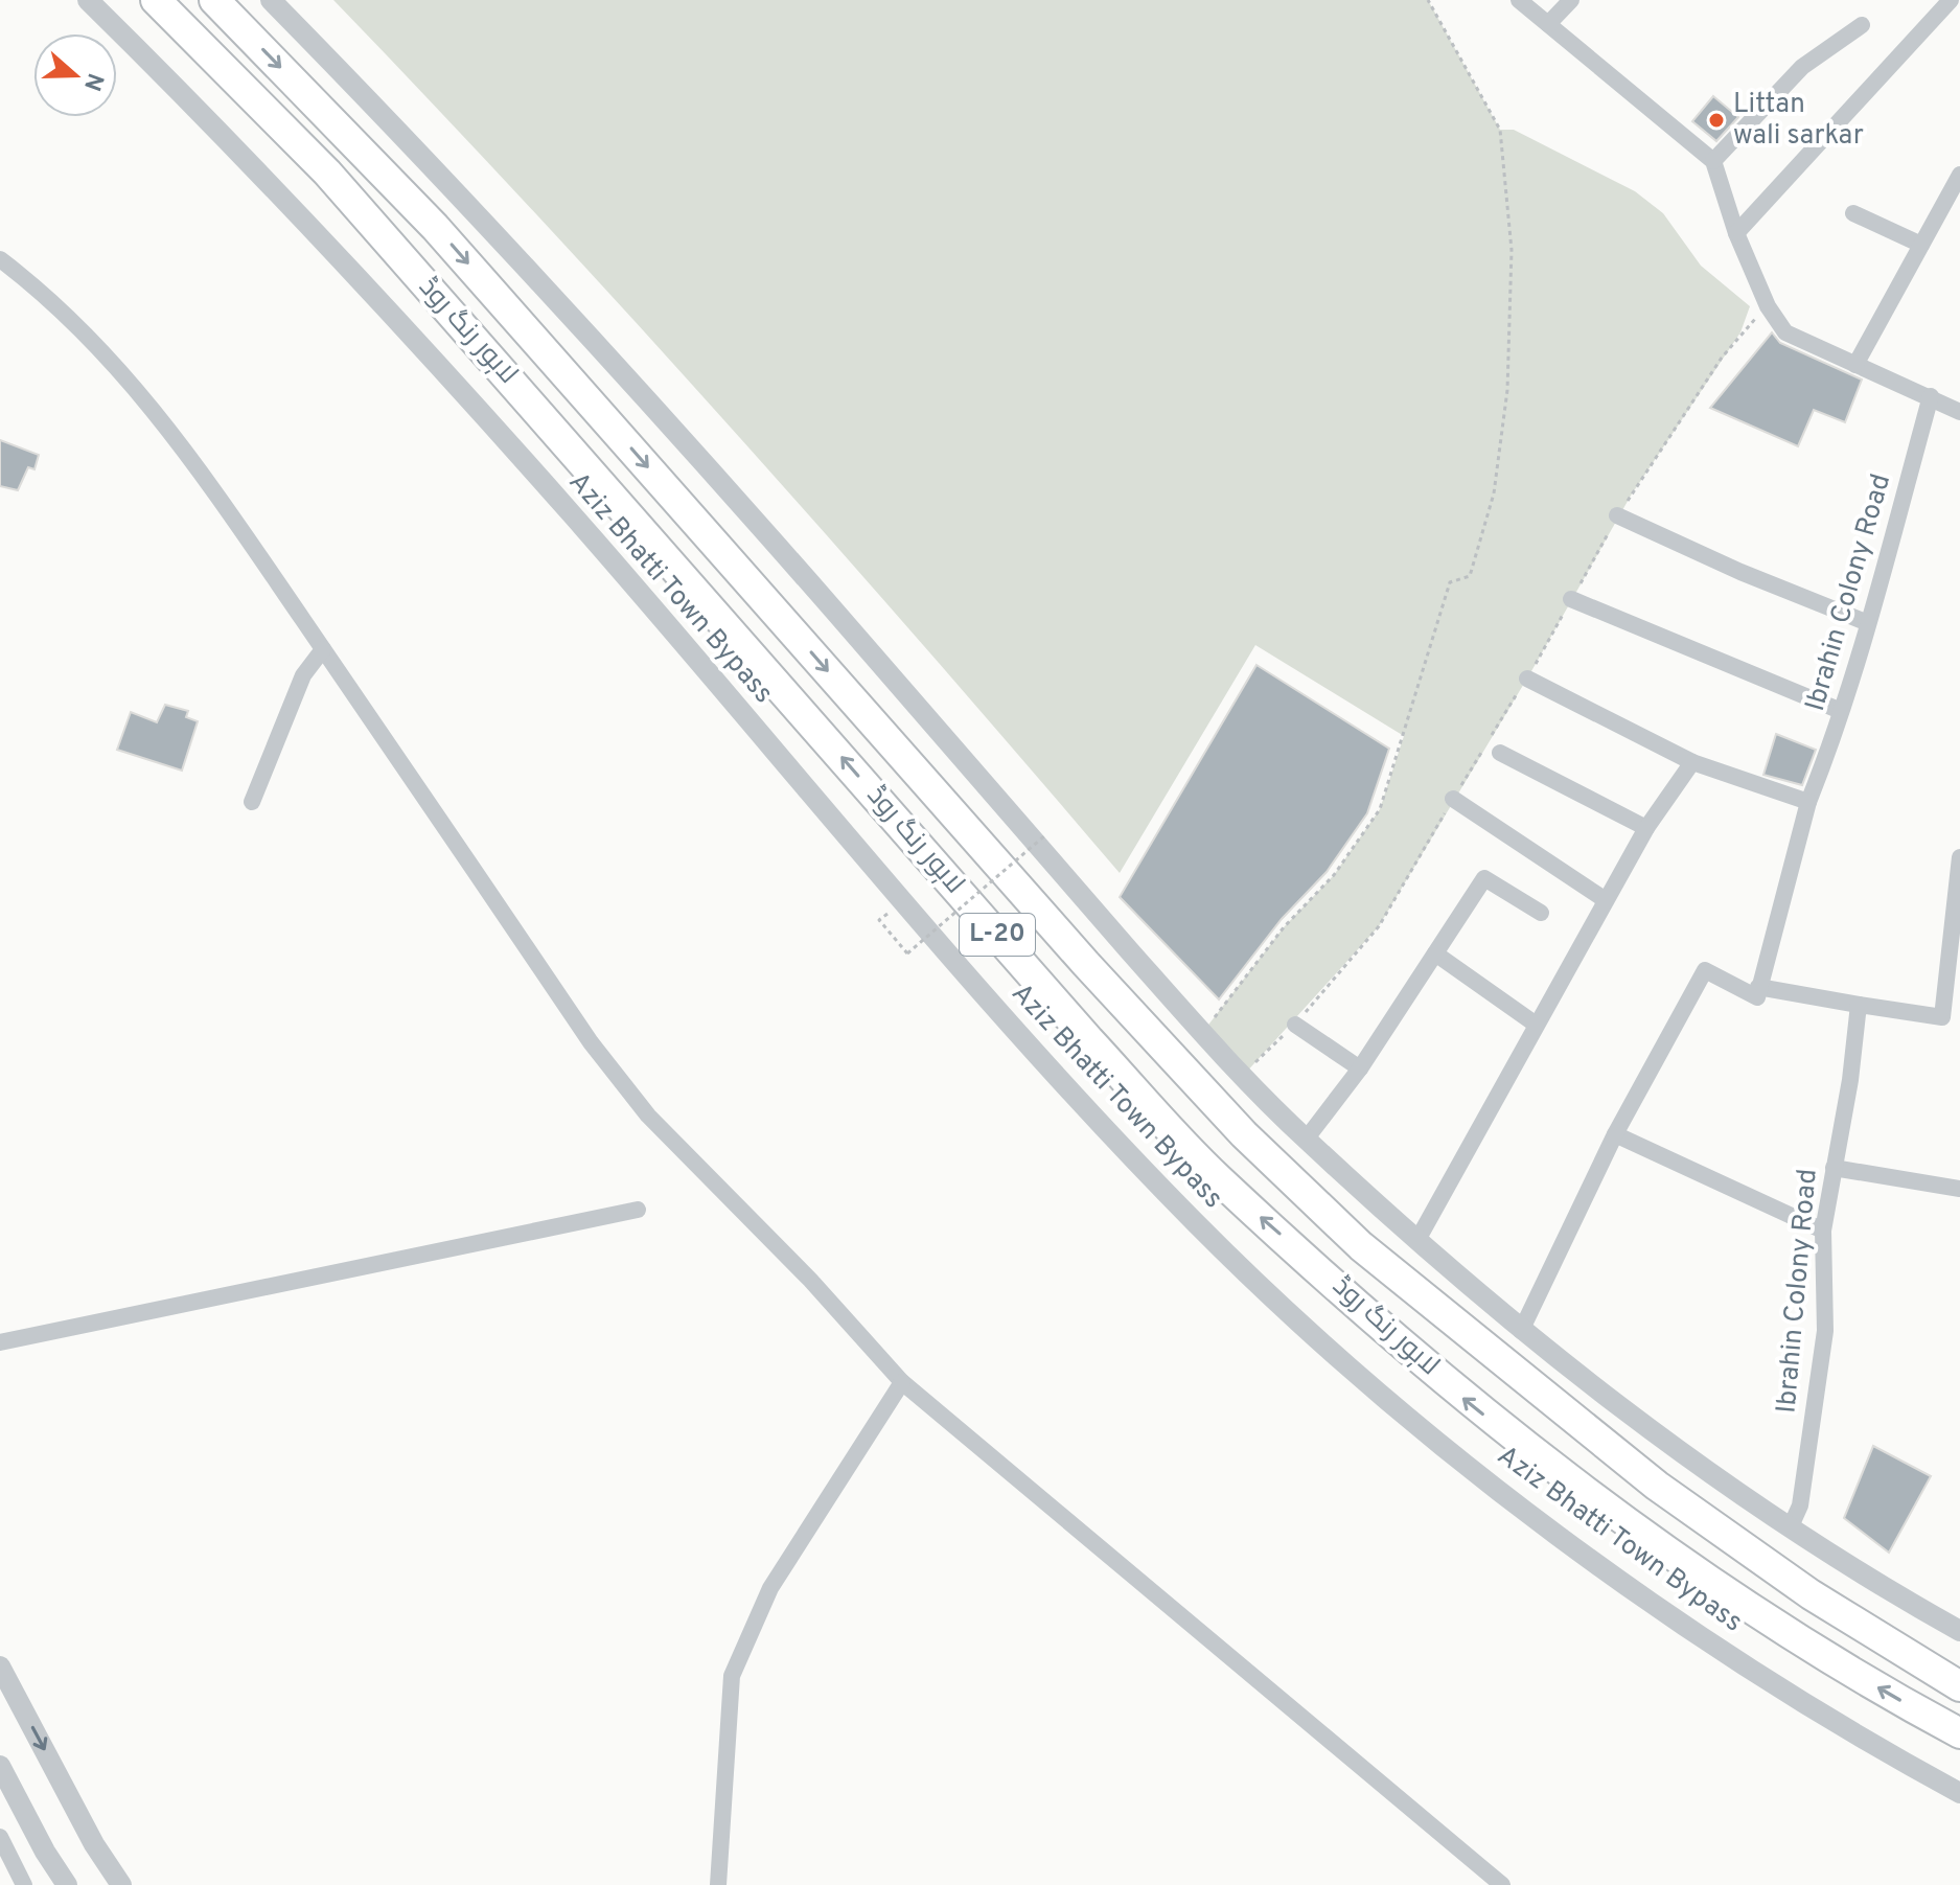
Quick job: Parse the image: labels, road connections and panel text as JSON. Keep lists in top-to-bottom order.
{
  "streets": {
    "highway": ["لاہور رنگ روڈ", "L-20"],
    "street": ["Aziz Bhatti Town Bypass", "Ibrahin Colony Road"]
  },
  "places": ["Littan wali sarkar"],
  "north": "right"
}
